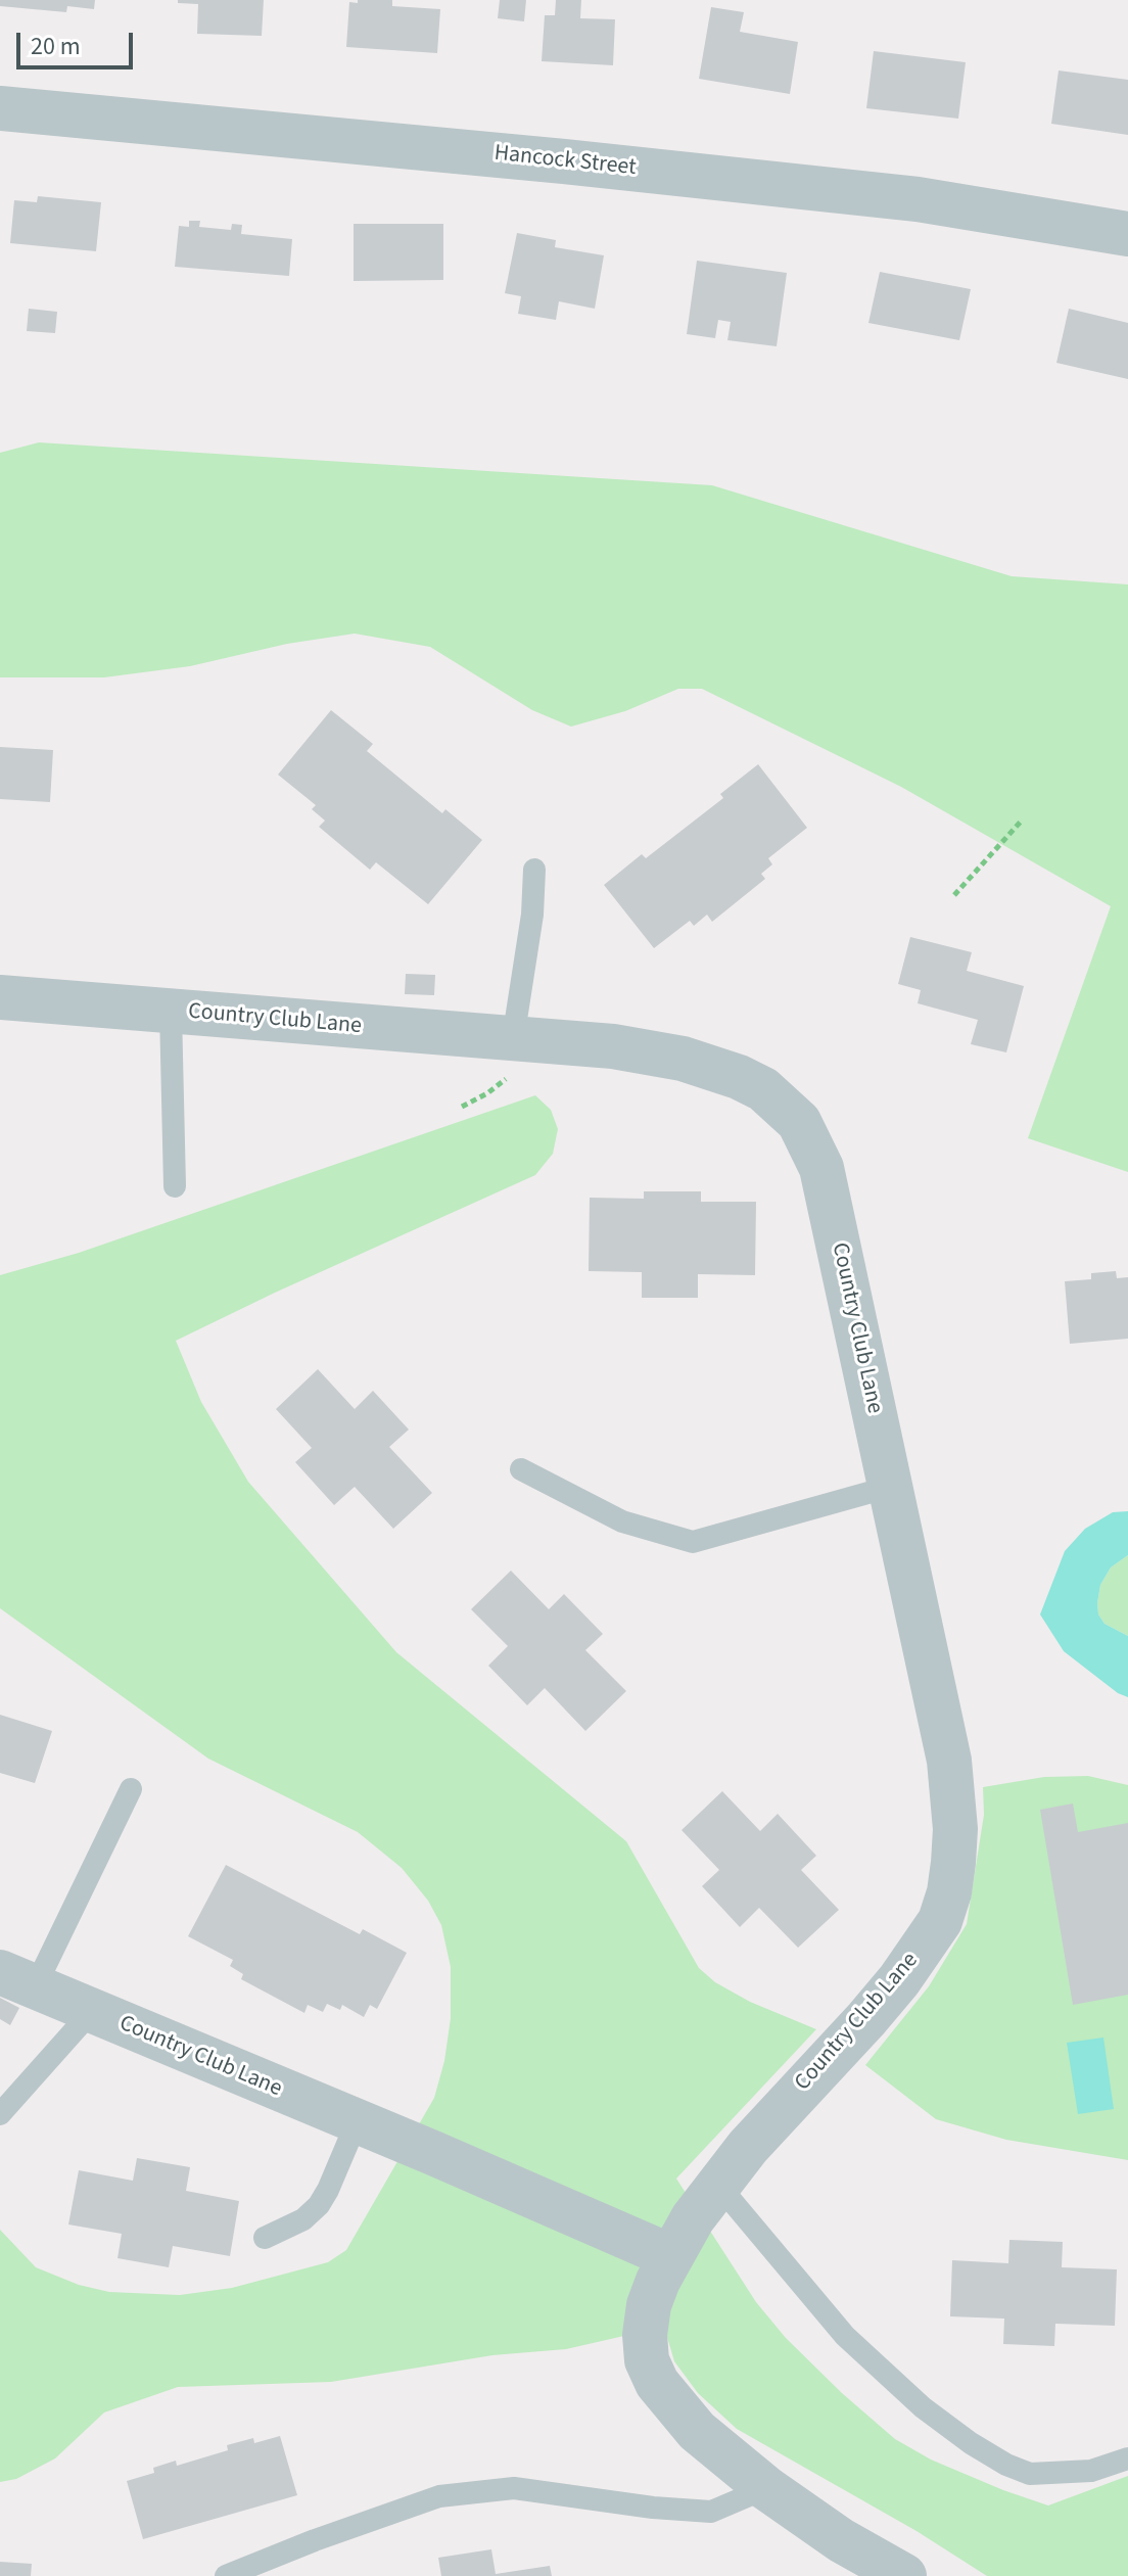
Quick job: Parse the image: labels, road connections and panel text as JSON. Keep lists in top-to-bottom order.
{
  "streets": {
    "street": ["Hancock Street", "Country Club Lane"]
  },
  "scale_bar": "20 m"
}
